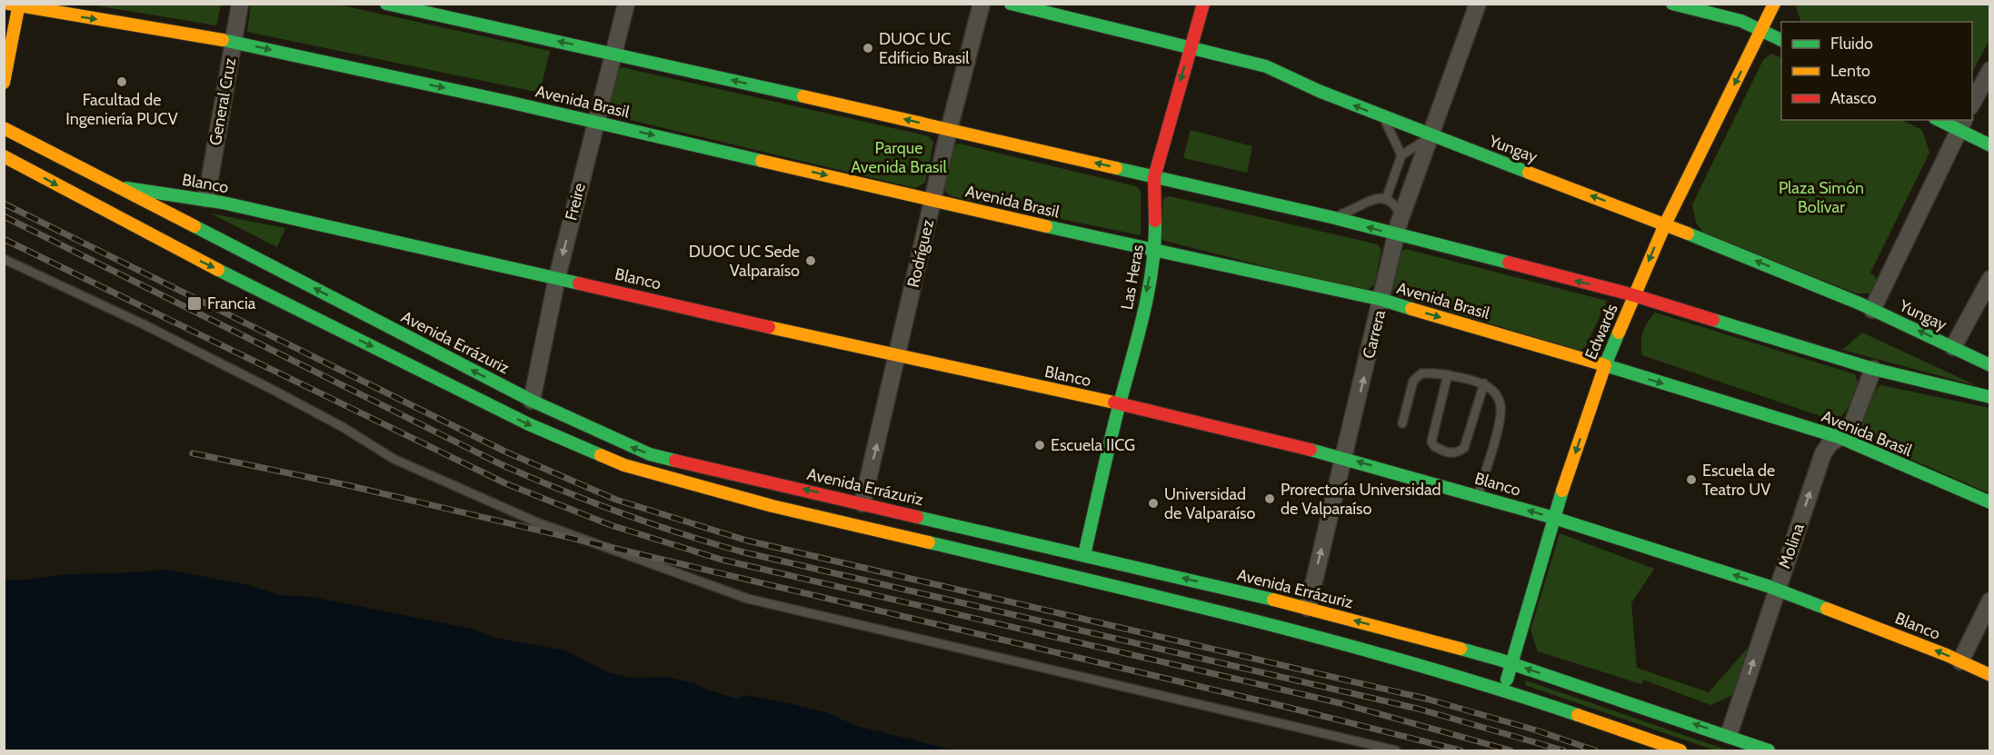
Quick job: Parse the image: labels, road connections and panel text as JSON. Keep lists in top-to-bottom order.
{
  "streets": {
    "main road": [
      "Avenida Brasil",
      "Yungay",
      "Blanco",
      "Las Heras",
      "Edwards",
      "Avenida Errázuriz"
    ],
    "street": [
      "General Cruz",
      "Freire",
      "Rodríguez",
      "Carrera",
      "Molina"
    ]
  },
  "crossings": [
    ["General Cruz", "Avenida Brasil"],
    ["General Cruz", "Blanco"],
    ["Avenida Brasil", "Freire"],
    ["Avenida Brasil", "Rodríguez"],
    ["Avenida Brasil", "Las Heras"],
    ["Avenida Brasil", "Edwards"],
    ["Avenida Brasil", "Carrera"],
    ["Avenida Brasil", "Molina"],
    ["Yungay", "Las Heras"],
    ["Yungay", "Edwards"],
    ["Yungay", "Carrera"],
    ["Blanco", "Freire"],
    ["Blanco", "Rodríguez"],
    ["Blanco", "Las Heras"],
    ["Blanco", "Edwards"],
    ["Blanco", "Carrera"],
    ["Blanco", "Avenida Errázuriz"],
    ["Blanco", "Molina"],
    ["Freire", "Avenida Errázuriz"],
    ["Rodríguez", "Avenida Errázuriz"],
    ["Las Heras", "Avenida Errázuriz"],
    ["Edwards", "Avenida Errázuriz"],
    ["Carrera", "Avenida Errázuriz"],
    ["Avenida Errázuriz", "Molina"]
  ],
  "one_way": [
    "Freire",
    "Las Heras",
    "Edwards",
    "Carrera",
    "Molina"
  ],
  "parks": ["Parque Avenida Brasil", "Plaza Simón Bolívar"],
  "places": {
    "other": [
      "DUOC UC Edificio Brasil",
      "Facultad de Ingeniería PUCV",
      "DUOC UC Sede Valparaíso",
      "Escuela IICG",
      "Escuela de Teatro UV",
      "Prorectoría Universidad de Valparaíso",
      "Universidad de Valparaíso"
    ],
    "transit": ["Francia"]
  },
  "legend": ["Fluido", "Lento", "Atasco"]
}
